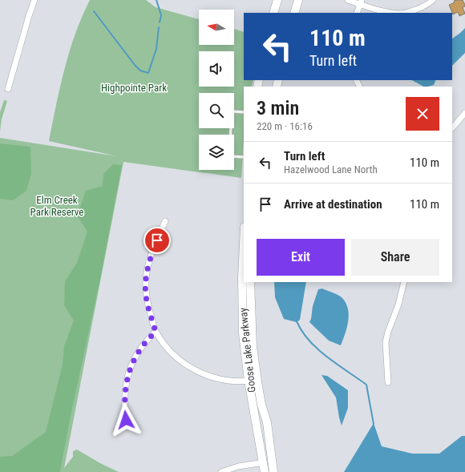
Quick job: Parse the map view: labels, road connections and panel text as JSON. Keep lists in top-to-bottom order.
{
  "streets": {
    "street": ["Goose Lake Parkway"]
  },
  "parks": ["Highpointe Park", "Elm Creek Park Reserve"],
  "north": "left",
  "page": {
    "turn": ["110 m", "Turn left"],
    "heading": ["3 min", "220 m · 16:16"],
    "list": [
      {
        "name": "Turn left",
        "note": "Hazelwood Lane North",
        "value": "110 m"
      },
      {
        "name": "Arrive at destination",
        "value": "110 m"
      }
    ],
    "buttons": ["Exit", "Share"]
  }
}
